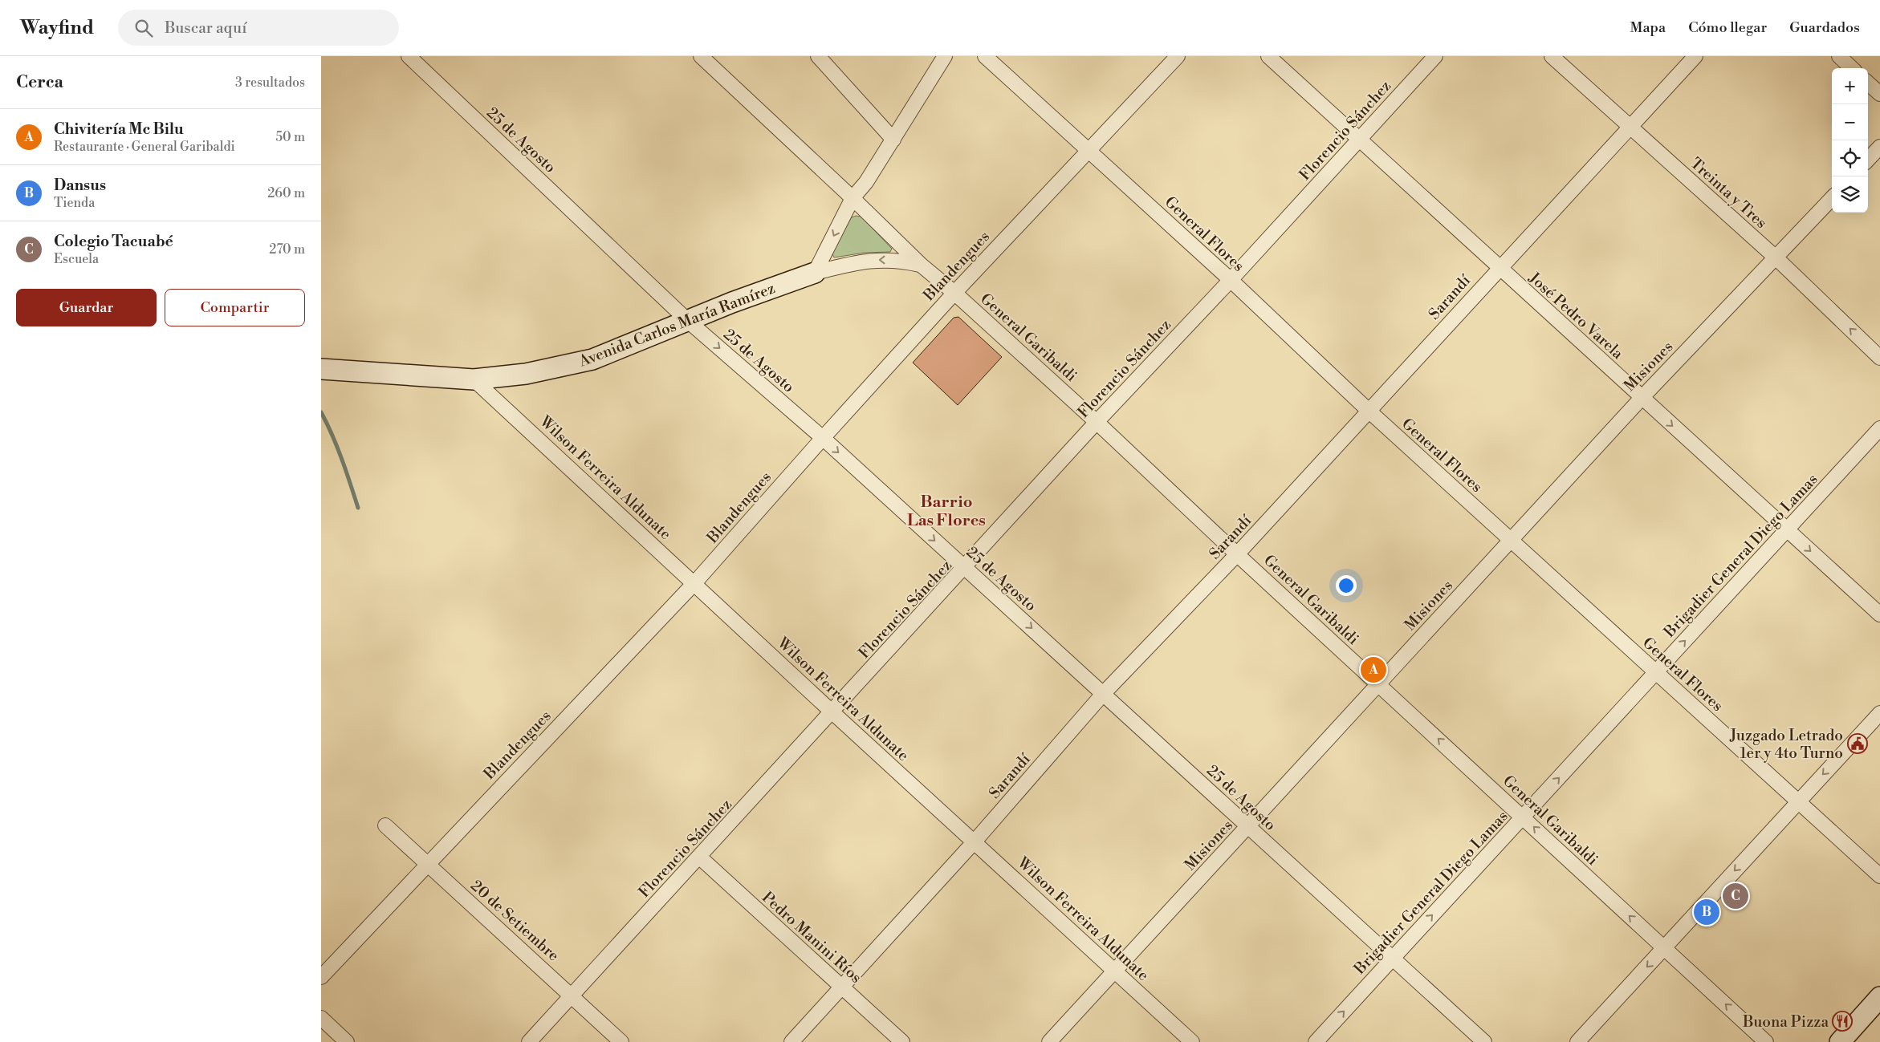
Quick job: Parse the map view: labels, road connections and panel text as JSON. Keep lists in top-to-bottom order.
{
  "streets": {
    "street": [
      "Florencio Sánchez",
      "25 de Agosto",
      "Treinta y Tres",
      "General Flores",
      "Blandengues",
      "Sarandí",
      "José Pedro Varela",
      "Avenida Carlos María Ramírez",
      "General Garibaldi",
      "Misiones",
      "Wilson Ferreira Aldunate",
      "Brigadier General Diego Lamas",
      "20 de Setiembre",
      "Pedro Manini Ríos"
    ]
  },
  "crossings": [
    ["Florencio Sánchez", "25 de Agosto"],
    ["Florencio Sánchez", "General Flores"],
    ["Florencio Sánchez", "José Pedro Varela"],
    ["Florencio Sánchez", "General Garibaldi"],
    ["Florencio Sánchez", "Wilson Ferreira Aldunate"],
    ["Florencio Sánchez", "20 de Setiembre"],
    ["Florencio Sánchez", "Pedro Manini Ríos"],
    ["25 de Agosto", "Blandengues"],
    ["25 de Agosto", "Sarandí"],
    ["25 de Agosto", "Avenida Carlos María Ramírez"],
    ["25 de Agosto", "Misiones"],
    ["25 de Agosto", "Brigadier General Diego Lamas"],
    ["Treinta y Tres", "Sarandí"],
    ["Treinta y Tres", "Misiones"],
    ["General Flores", "Blandengues"],
    ["General Flores", "Sarandí"],
    ["General Flores", "Misiones"],
    ["General Flores", "Brigadier General Diego Lamas"],
    ["Blandengues", "General Garibaldi"],
    ["Blandengues", "Wilson Ferreira Aldunate"],
    ["Blandengues", "20 de Setiembre"],
    ["Sarandí", "José Pedro Varela"],
    ["Sarandí", "General Garibaldi"],
    ["Sarandí", "Wilson Ferreira Aldunate"],
    ["Sarandí", "Pedro Manini Ríos"],
    ["José Pedro Varela", "Misiones"],
    ["José Pedro Varela", "Brigadier General Diego Lamas"],
    ["Avenida Carlos María Ramírez", "General Garibaldi"],
    ["Avenida Carlos María Ramírez", "Wilson Ferreira Aldunate"],
    ["General Garibaldi", "Misiones"],
    ["General Garibaldi", "Brigadier General Diego Lamas"],
    ["Misiones", "Wilson Ferreira Aldunate"]
  ],
  "one_way": [
    "25 de Agosto",
    "José Pedro Varela",
    "General Garibaldi",
    "Brigadier General Diego Lamas"
  ],
  "districts": ["Barrio Las Flores"],
  "places": {
    "public building": ["Juzgado Letrado 1er y 4to Turno"],
    "restaurant": ["Buona Pizza"]
  },
  "page": {
    "header": "Wayfind",
    "search": "Buscar aquí",
    "nav": ["Mapa", "Cómo llegar", "Guardados"],
    "heading": ["Cerca", "3 resultados"],
    "map_buttons": ["+", "−"],
    "list": [
      {
        "mark": "A",
        "name": "Chivitería Mc Bilu",
        "note": "Restaurante · General Garibaldi",
        "value": "50 m"
      },
      {
        "mark": "B",
        "name": "Dansus",
        "note": "Tienda",
        "value": "260 m"
      },
      {
        "mark": "C",
        "name": "Colegio Tacuabé",
        "note": "Escuela",
        "value": "270 m"
      }
    ],
    "buttons": ["Guardar", "Compartir"],
    "pins": ["A", "C", "B"]
  }
}
